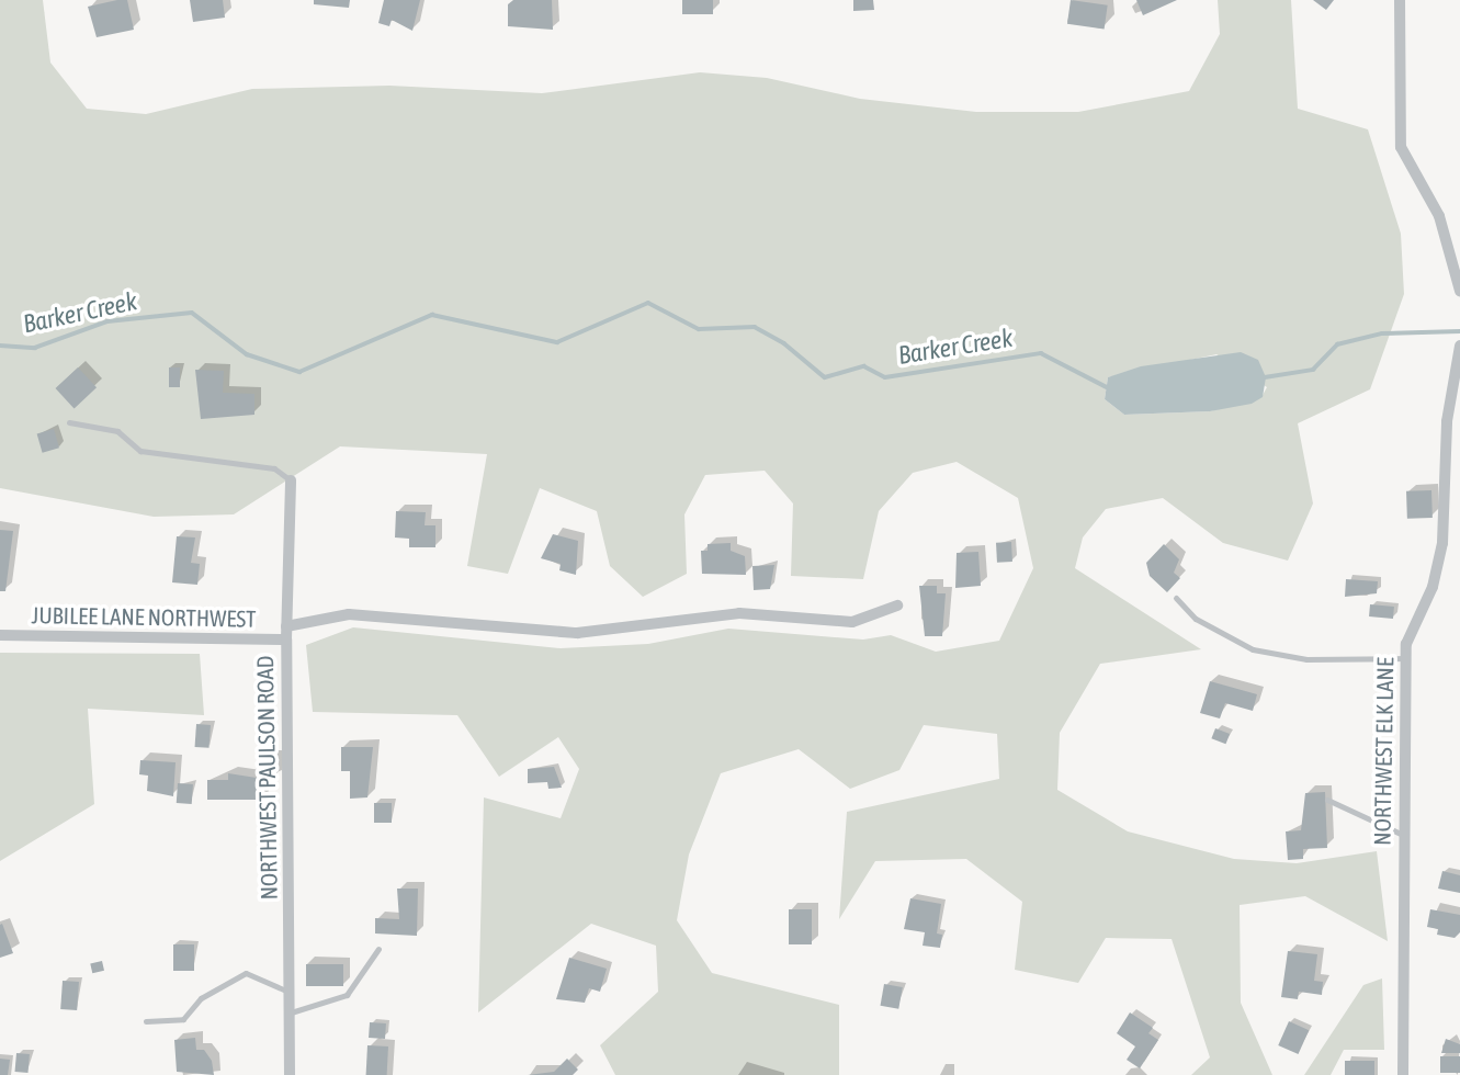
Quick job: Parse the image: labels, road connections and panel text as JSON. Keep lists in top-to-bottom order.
{
  "streets": {
    "street": ["JUBILEE LANE NORTHWEST", "NORTHWEST ELK LANE", "NORTHWEST PAULSON ROAD"]
  },
  "crossings": [
    ["JUBILEE LANE NORTHWEST", "NORTHWEST PAULSON ROAD"]
  ],
  "water": ["Barker Creek"]
}
